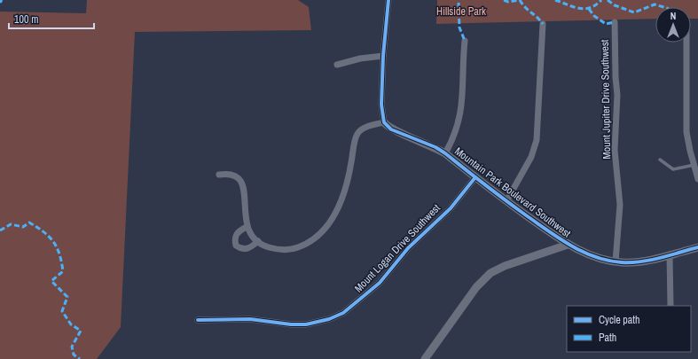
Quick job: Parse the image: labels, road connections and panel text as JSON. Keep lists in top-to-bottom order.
{
  "streets": {
    "street": ["Mount Jupiter Drive Southwest", "Mountain Park Boulevard Southwest", "Mount Logan Drive Southwest"]
  },
  "crossings": [
    ["Mount Jupiter Drive Southwest", "Mountain Park Boulevard Southwest"],
    ["Mountain Park Boulevard Southwest", "Mount Logan Drive Southwest"]
  ],
  "parks": ["Hillside Park"],
  "legend": ["Cycle path", "Path"],
  "scale_bar": "100 m",
  "north": "top"
}
